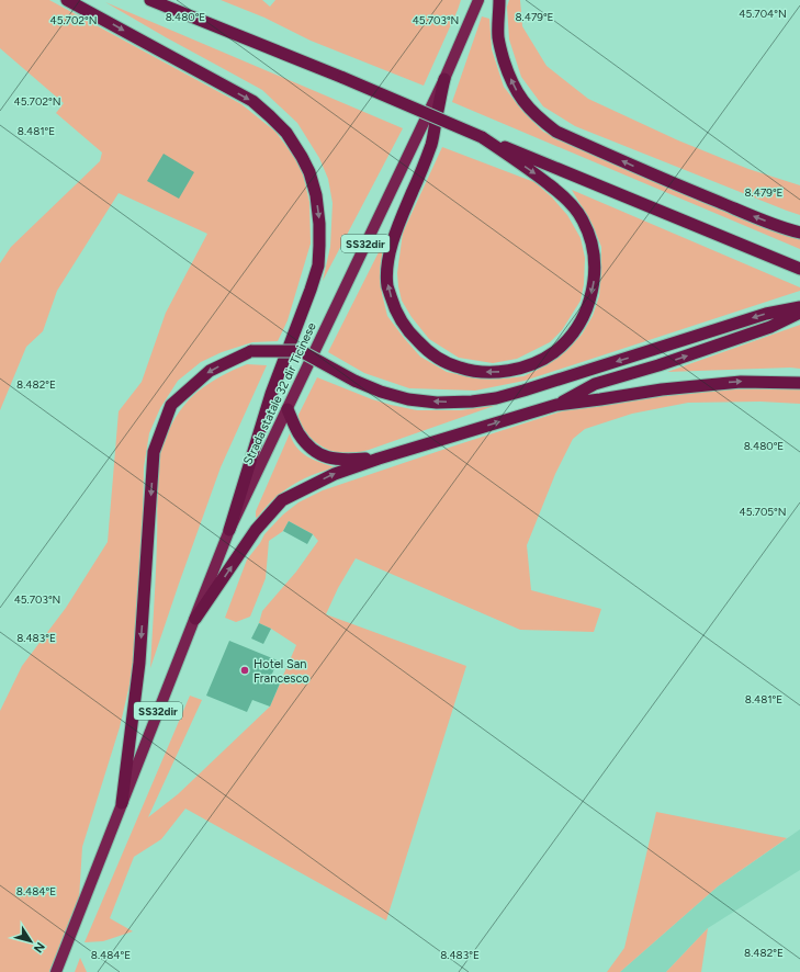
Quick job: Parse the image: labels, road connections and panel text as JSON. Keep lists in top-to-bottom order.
{
  "streets": {
    "main road": ["SS32dir", "Strada statale 32 dir Ticinese"]
  },
  "crossings": [
    ["SS32dir", "Strada statale 32 dir Ticinese"]
  ],
  "places": ["Hotel San Francesco"],
  "north": "bottom right",
  "coordinates": [
    "45.704°N",
    "8.479°E",
    "8.480°E",
    "45.702°N",
    "45.703°N",
    "8.481°E",
    "8.482°E",
    "45.705°N",
    "8.483°E",
    "8.484°E"
  ]
}
